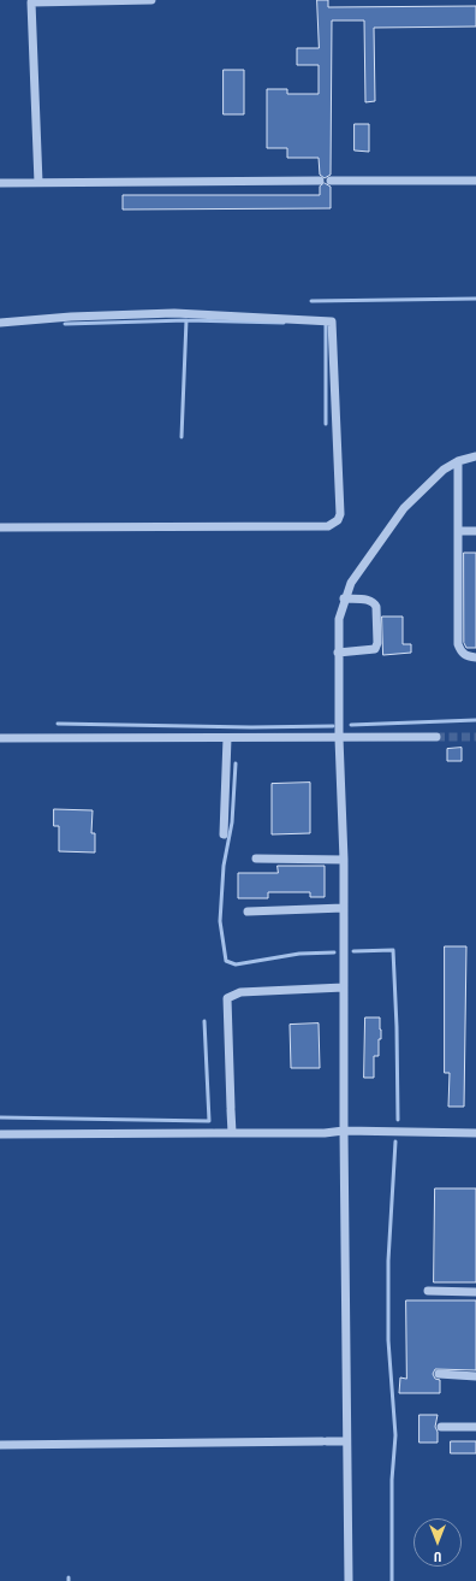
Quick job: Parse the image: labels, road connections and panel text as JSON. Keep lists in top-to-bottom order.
{
  "north": "bottom"
}
